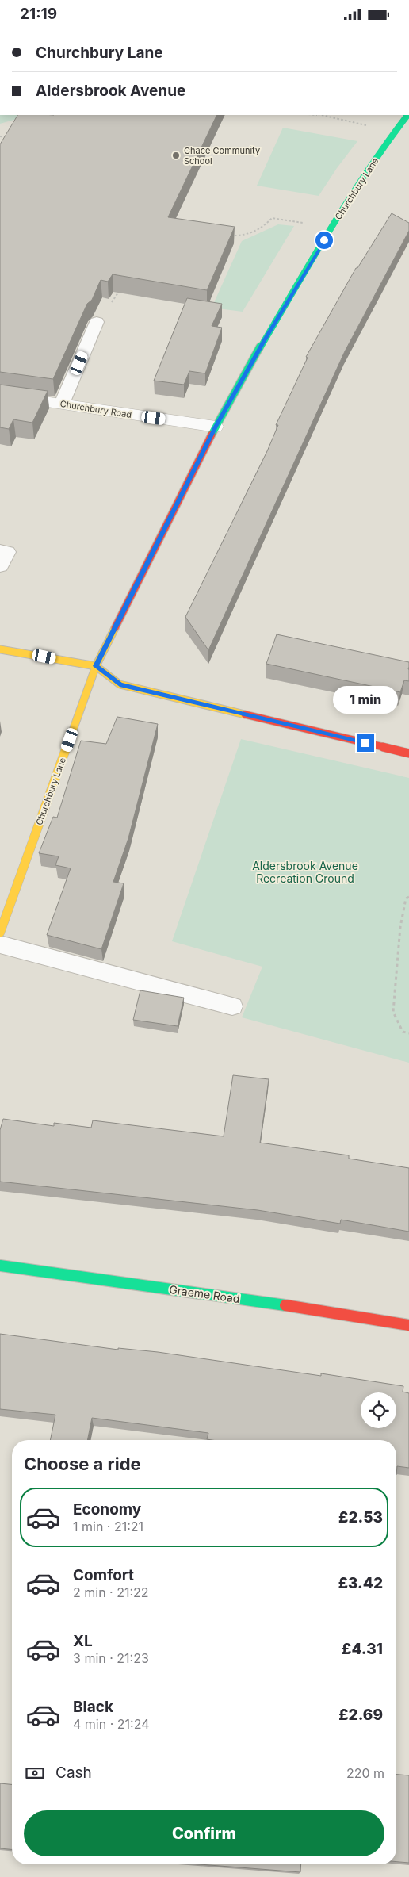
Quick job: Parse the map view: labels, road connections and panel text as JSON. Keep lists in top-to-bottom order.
{
  "streets": {
    "street": ["Churchbury Lane", "Churchbury Road", "Graeme Road"]
  },
  "crossings": [
    ["Churchbury Lane", "Churchbury Road"]
  ],
  "parks": ["Aldersbrook Avenue Recreation Ground"],
  "places": ["Chace Community School"],
  "page": {
    "status": "21:19",
    "banner": ["Churchbury Lane", "Aldersbrook Avenue"],
    "bubble": "1 min",
    "heading": "Choose a ride",
    "list": [
      {
        "name": "Economy",
        "note": "1 min · 21:21",
        "value": "£2.53"
      },
      {
        "name": "Comfort",
        "note": "2 min · 21:22",
        "value": "£3.42"
      },
      {
        "name": "XL",
        "note": "3 min · 21:23",
        "value": "£4.31"
      },
      {
        "name": "Black",
        "note": "4 min · 21:24",
        "value": "£2.69"
      }
    ],
    "pay": ["Cash", "220 m"],
    "buttons": "Confirm"
  }
}
